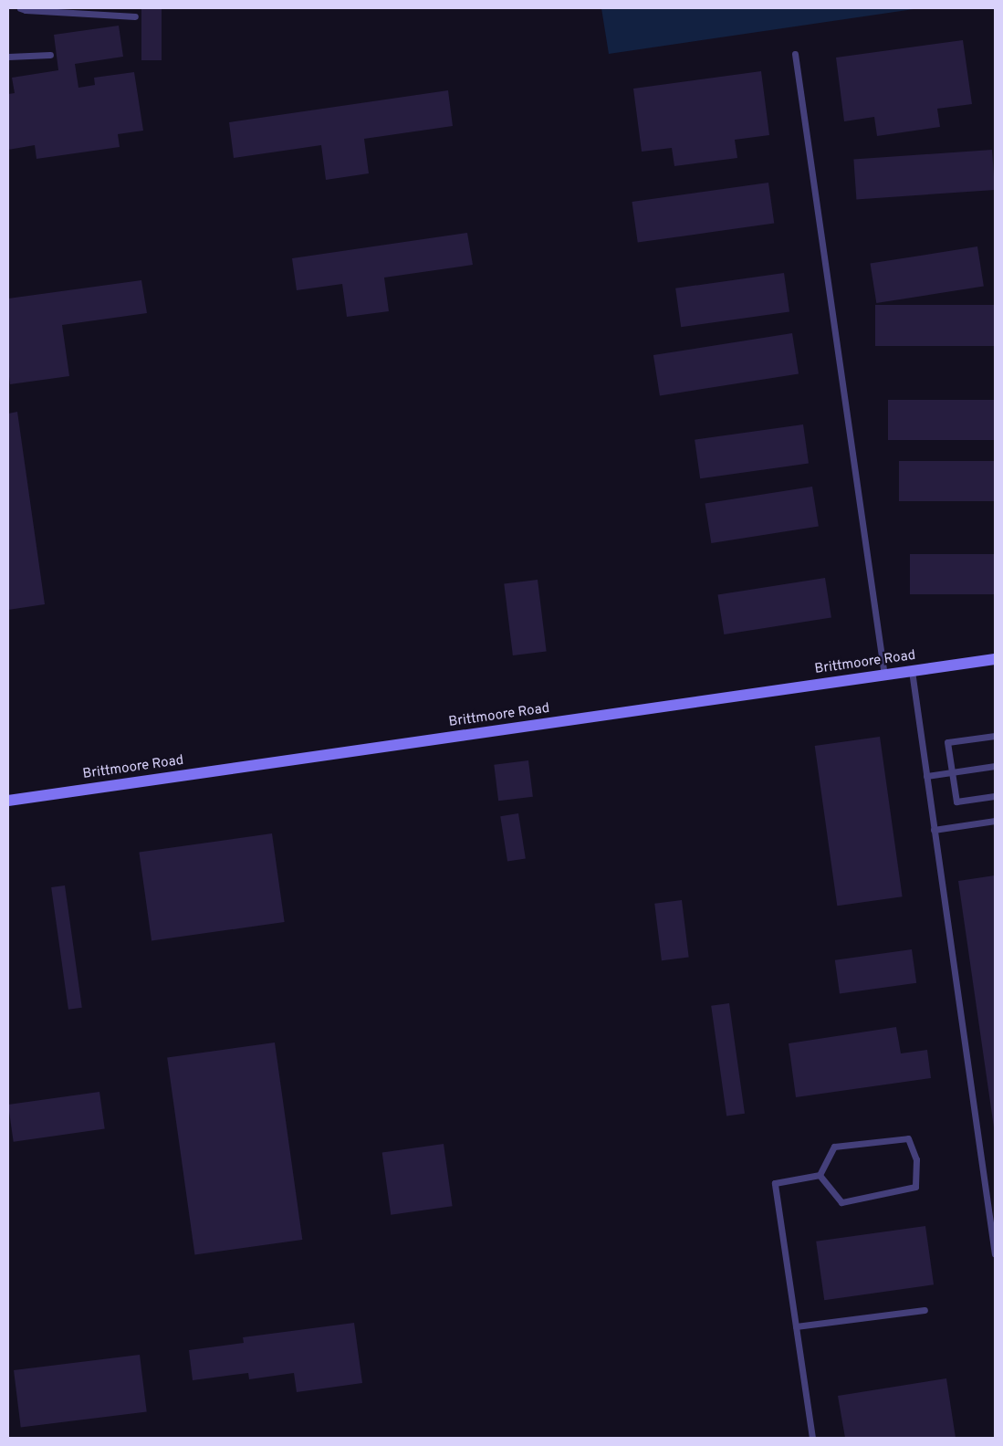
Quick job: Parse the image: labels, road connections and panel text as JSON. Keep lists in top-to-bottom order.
{
  "streets": {
    "main road": ["Brittmoore Road"]
  }
}
